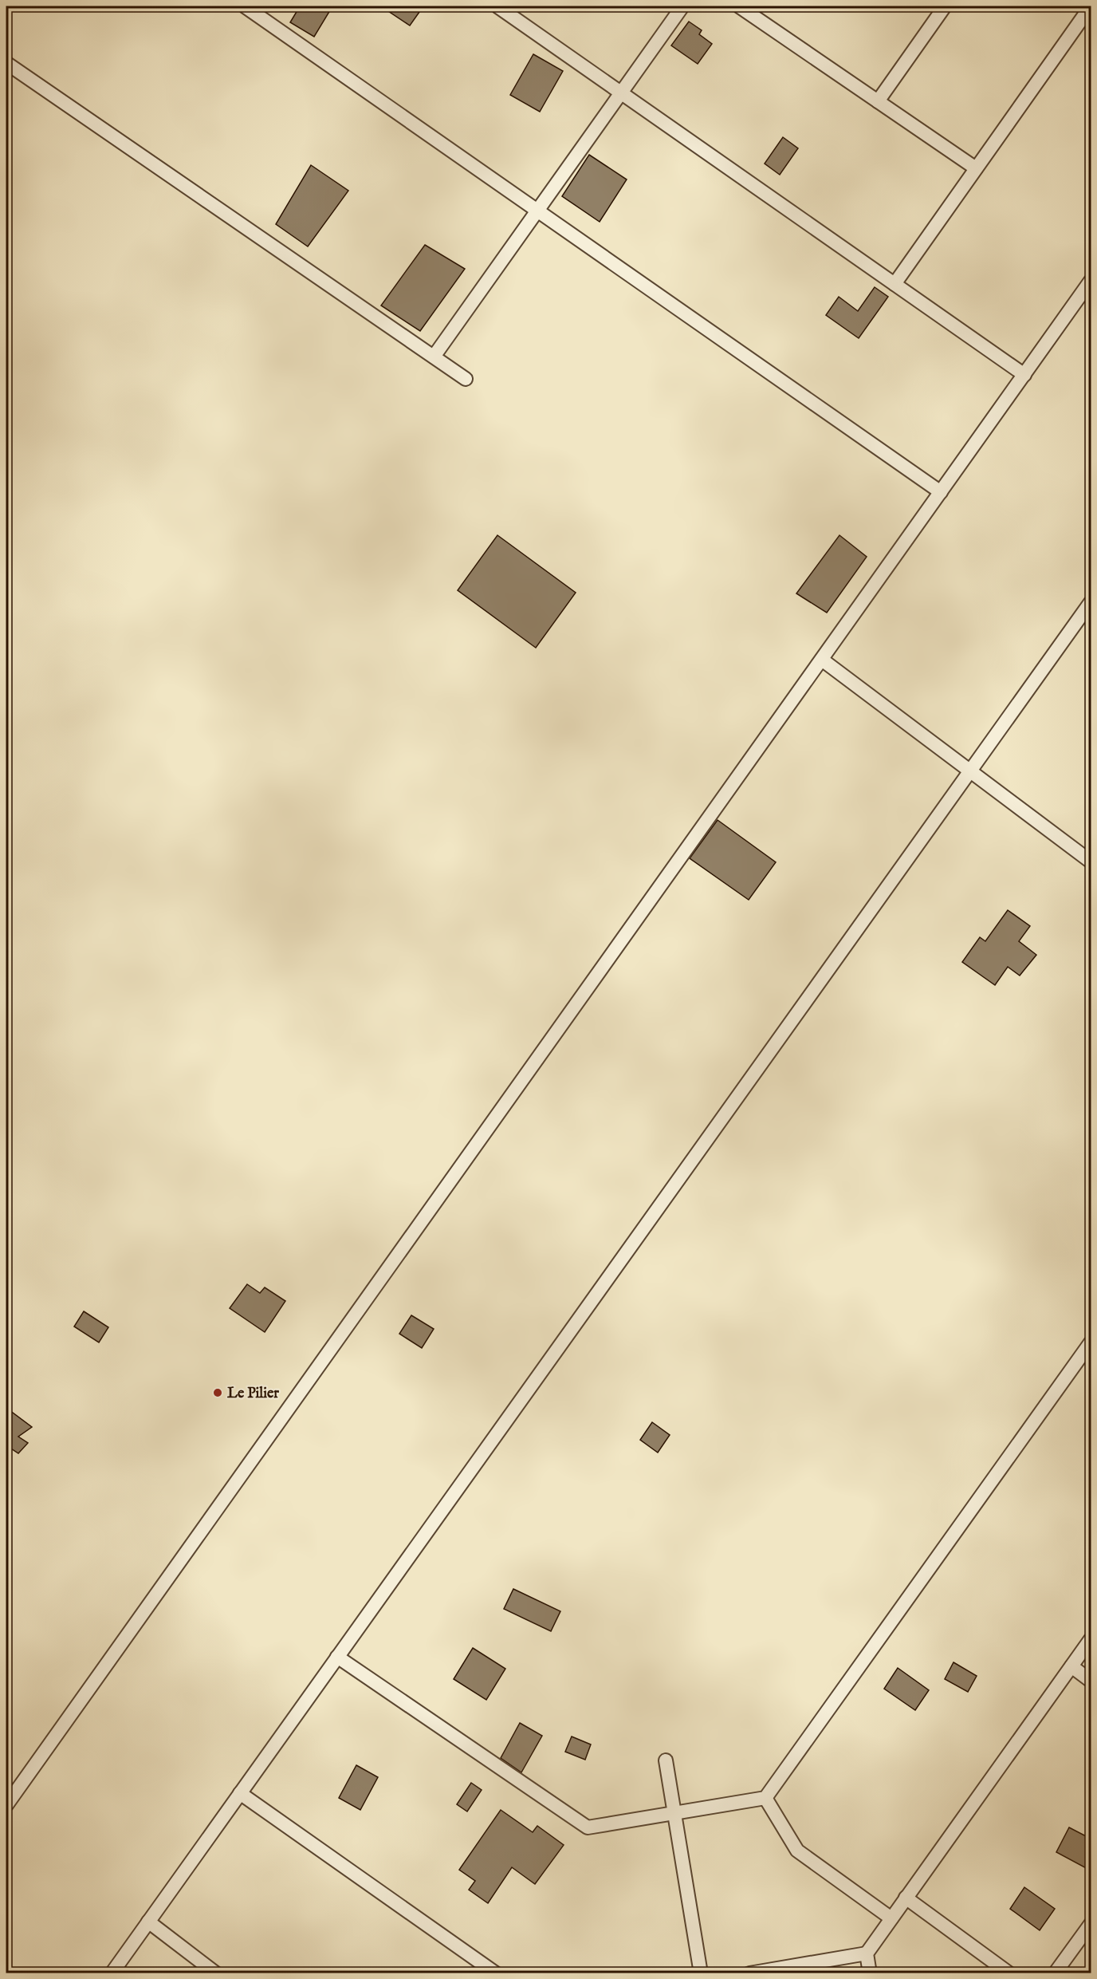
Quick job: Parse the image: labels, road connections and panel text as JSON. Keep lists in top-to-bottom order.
{
  "places": ["Le Pilier"]
}
